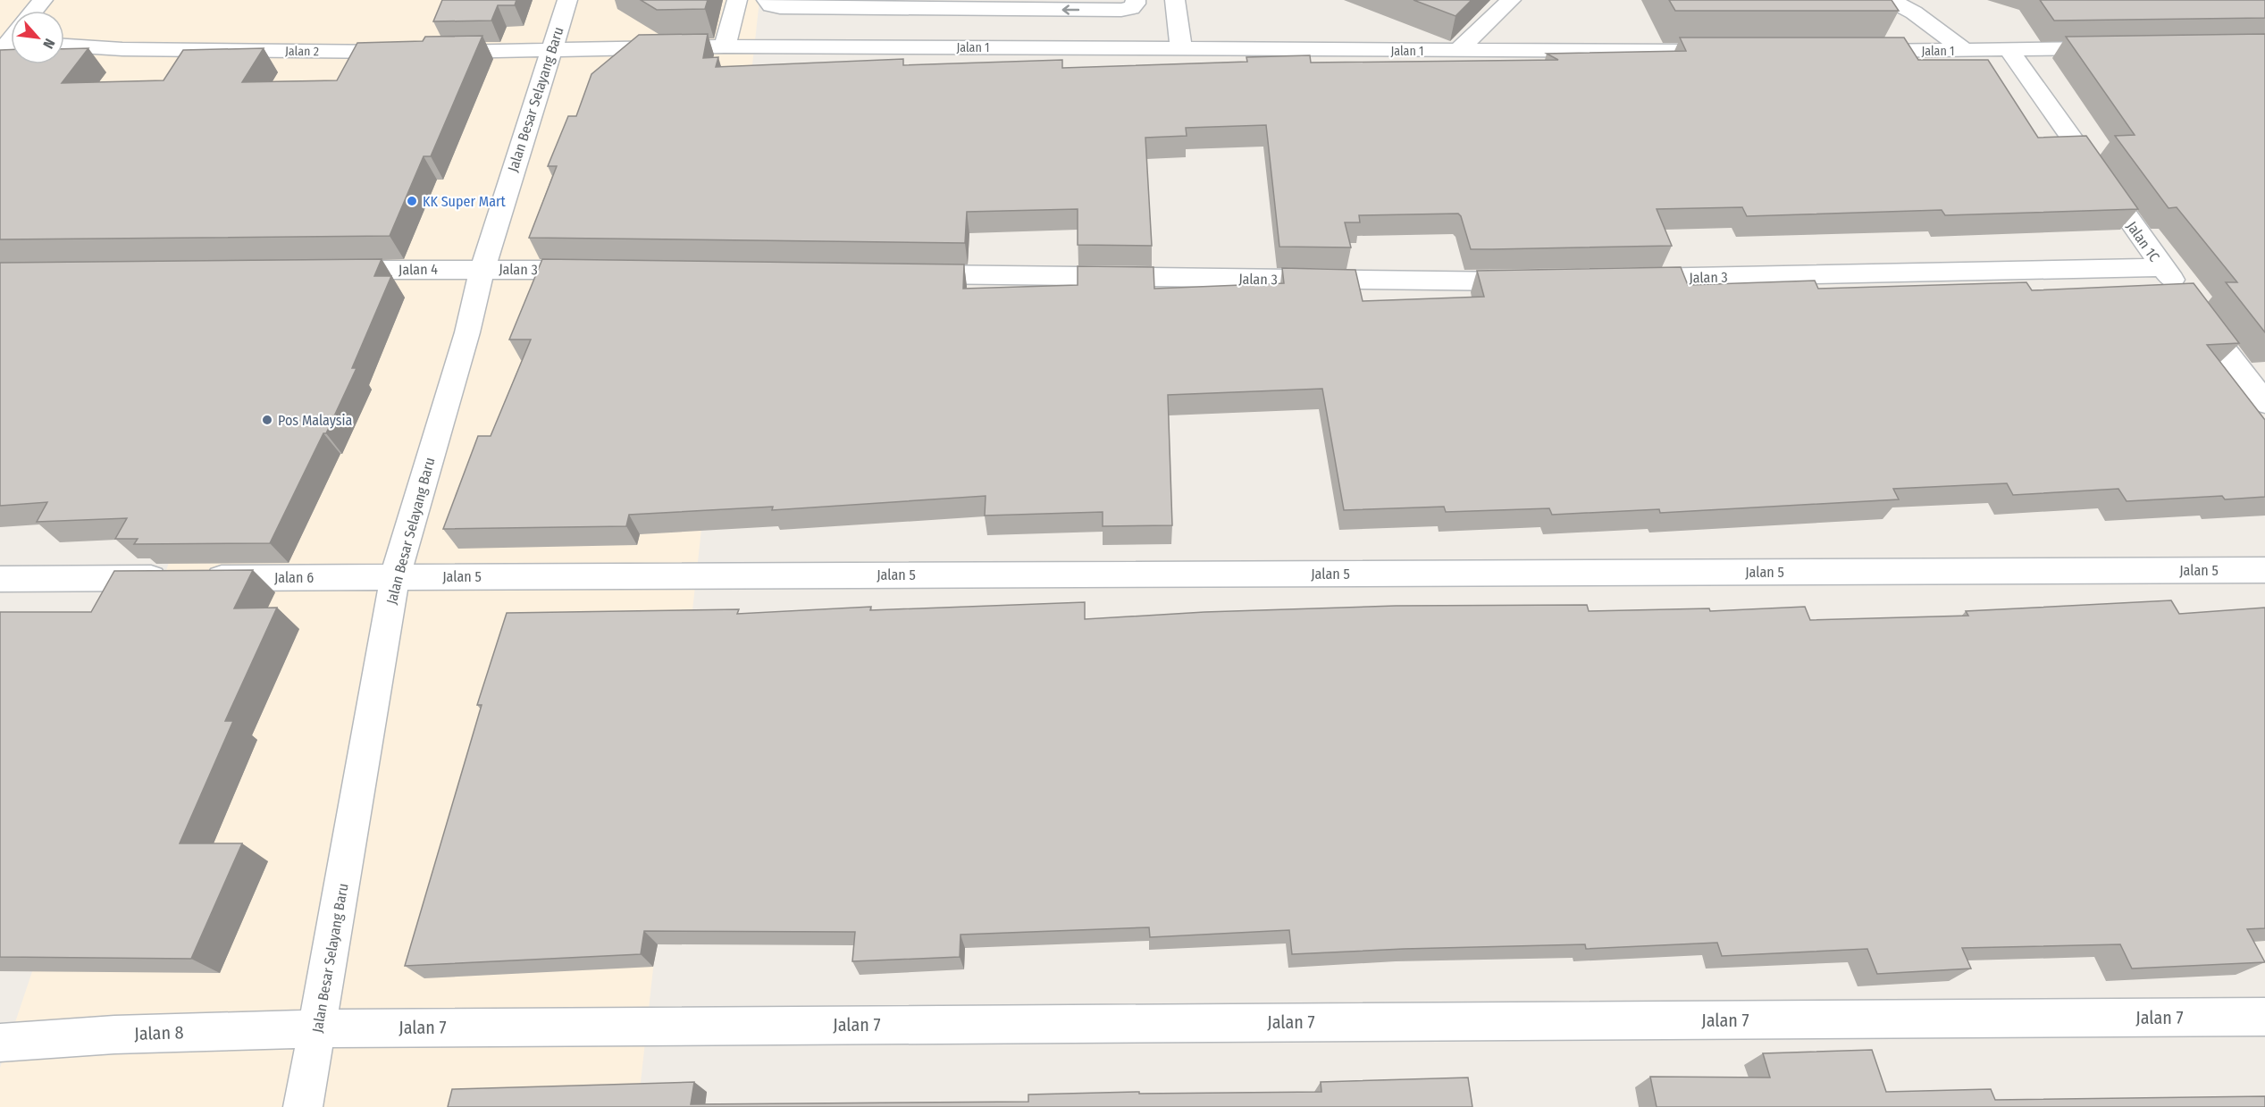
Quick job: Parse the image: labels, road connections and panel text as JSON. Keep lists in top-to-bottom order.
{
  "streets": {
    "street": [
      "Jalan 1",
      "Jalan 2",
      "Jalan Besar Selayang Baru",
      "Jalan 1C",
      "Jalan 4",
      "Jalan 3",
      "Jalan 5",
      "Jalan 6",
      "Jalan 7",
      "Jalan 8"
    ]
  },
  "crossings": [
    ["Jalan 1", "Jalan Besar Selayang Baru"],
    ["Jalan 1", "Jalan 1C"],
    ["Jalan Besar Selayang Baru", "Jalan 4"],
    ["Jalan Besar Selayang Baru", "Jalan 3"],
    ["Jalan Besar Selayang Baru", "Jalan 5"],
    ["Jalan Besar Selayang Baru", "Jalan 6"],
    ["Jalan Besar Selayang Baru", "Jalan 7"],
    ["Jalan Besar Selayang Baru", "Jalan 8"],
    ["Jalan 1C", "Jalan 3"],
    ["Jalan 4", "Jalan 3"],
    ["Jalan 5", "Jalan 6"],
    ["Jalan 7", "Jalan 8"]
  ],
  "places": ["KK Super Mart", "Pos Malaysia"],
  "north": "bottom right"
}
